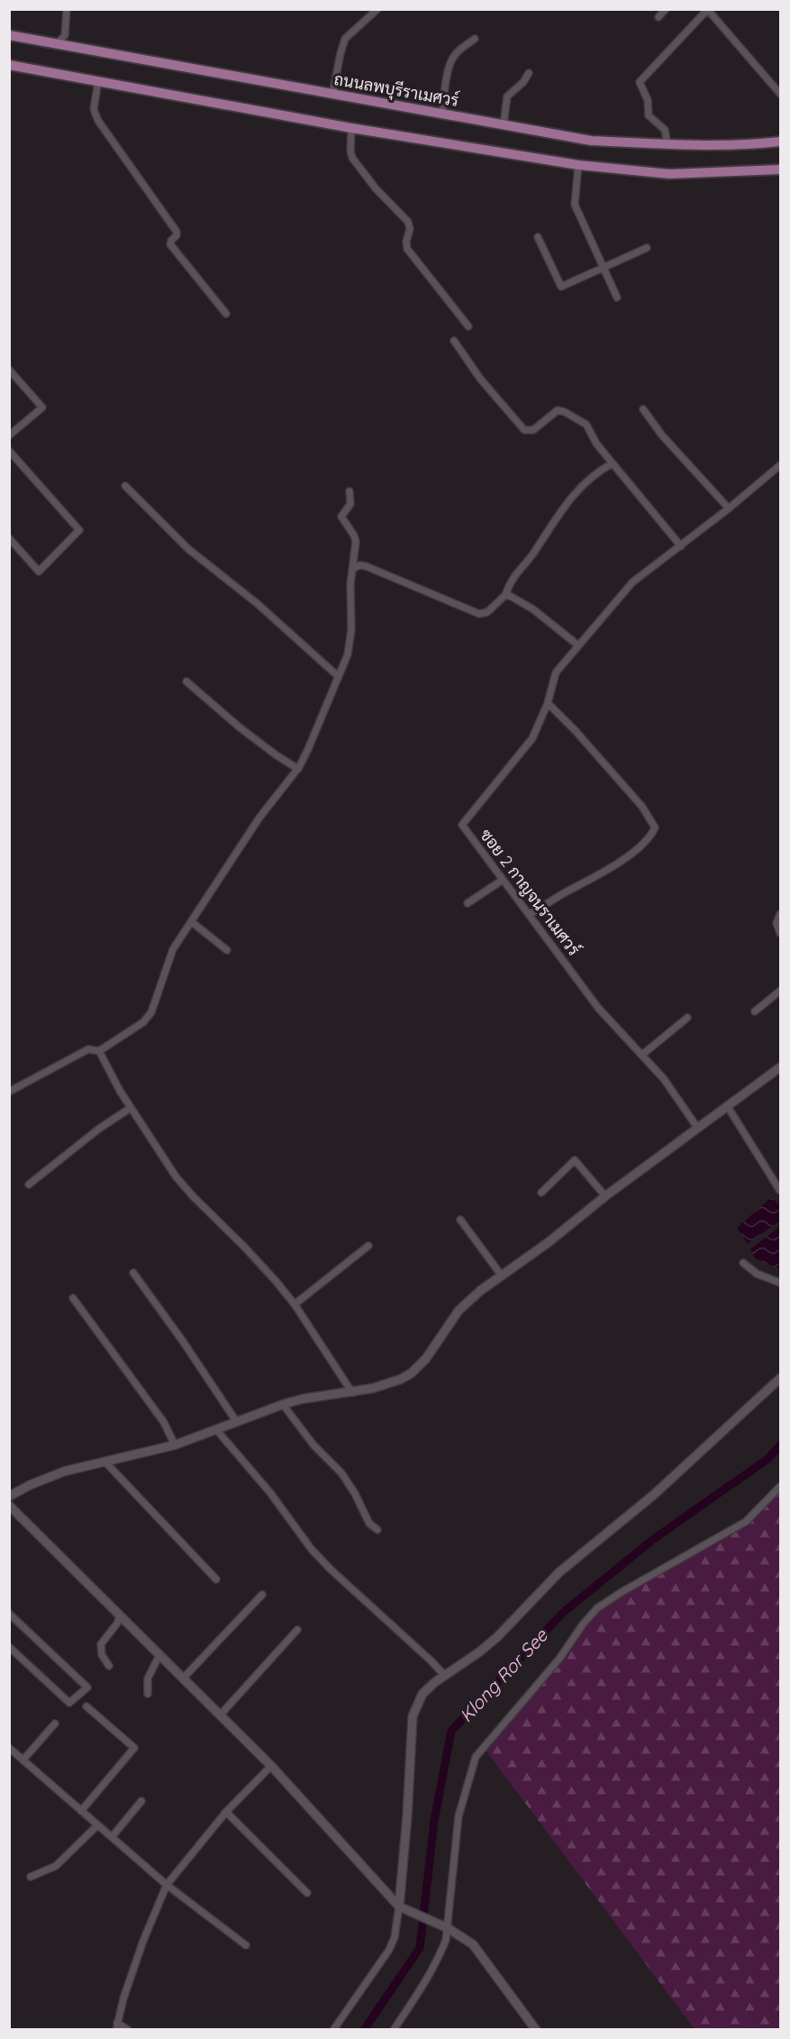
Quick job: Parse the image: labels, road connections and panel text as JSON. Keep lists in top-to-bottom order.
{
  "streets": {
    "main road": ["ถนนลพบุรีราเมศวร์"],
    "street": ["ซอย 2 กาญจนราเมศวร์"]
  },
  "water": ["Klong Ror See"]
}
